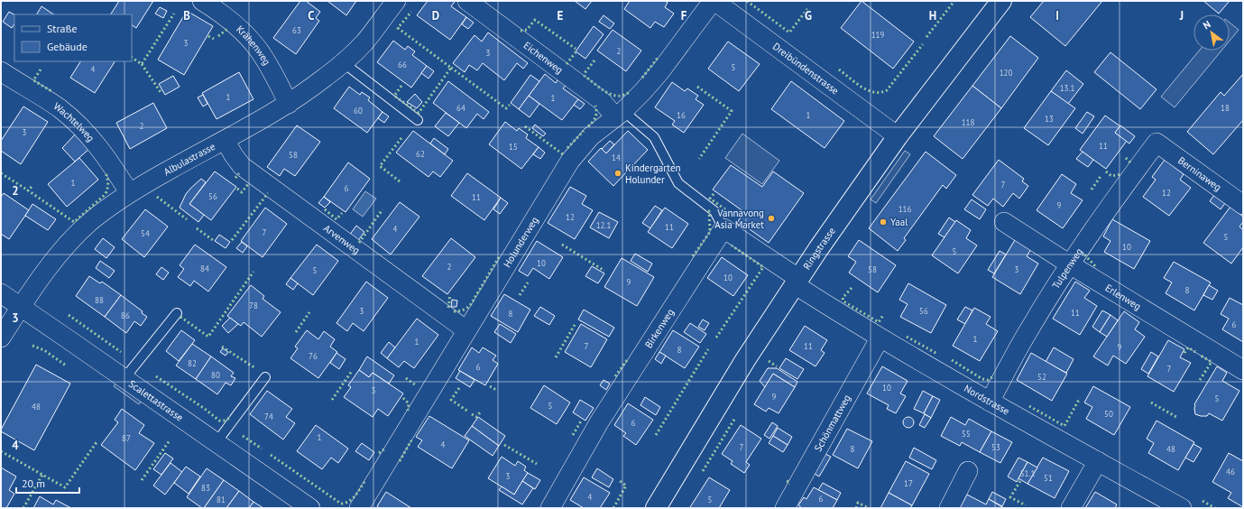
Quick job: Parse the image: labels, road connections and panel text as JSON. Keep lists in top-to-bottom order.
{
  "streets": {
    "main road": ["Ringstrasse"],
    "street": [
      "Krähenweg",
      "Eichenweg",
      "Dreibündenstrasse",
      "Wachtelweg",
      "Albulastrasse",
      "Berninaweg",
      "Arvenweg",
      "Holunderweg",
      "Tulpenweg",
      "Erlenweg",
      "Birkenweg",
      "Scalettastrasse",
      "Nordstrasse",
      "Schönmattweg"
    ]
  },
  "crossings": [
    ["Krähenweg", "Albulastrasse"],
    ["Eichenweg", "Holunderweg"],
    ["Dreibündenstrasse", "Holunderweg"],
    ["Dreibündenstrasse", "Ringstrasse"],
    ["Wachtelweg", "Albulastrasse"],
    ["Albulastrasse", "Arvenweg"],
    ["Albulastrasse", "Scalettastrasse"],
    ["Berninaweg", "Tulpenweg"],
    ["Arvenweg", "Holunderweg"],
    ["Ringstrasse", "Nordstrasse"],
    ["Tulpenweg", "Erlenweg"],
    ["Tulpenweg", "Nordstrasse"],
    ["Nordstrasse", "Schönmattweg"]
  ],
  "places": ["Kindergarten Holunder", "Vannavong Asia Market", "Yaal"],
  "house_numbers": [
    "63",
    "119",
    "3",
    "2",
    "3",
    "66",
    "5",
    "4",
    "120",
    "13.1",
    "1",
    "1",
    "64",
    "18",
    "60",
    "16",
    "1",
    "13",
    "118",
    "2",
    "3",
    "11",
    "15",
    "62",
    "58",
    "14",
    "1",
    "7",
    "6",
    "12",
    "56",
    "11",
    "9",
    "116",
    "12",
    "12.1",
    "11",
    "4",
    "7",
    "54",
    "5",
    "10",
    "5",
    "10",
    "2",
    "84",
    "58",
    "3",
    "5",
    "10",
    "9",
    "8",
    "88",
    "78",
    "3",
    "56",
    "11",
    "8",
    "86",
    "6",
    "1",
    "1",
    "7",
    "11",
    "9",
    "8",
    "76",
    "82",
    "6",
    "7",
    "80",
    "52",
    "10",
    "3",
    "9",
    "5",
    "5",
    "48",
    "50",
    "74",
    "6",
    "55",
    "1",
    "87",
    "4",
    "7",
    "53",
    "8",
    "48",
    "46",
    "51.1",
    "3",
    "51",
    "17",
    "83",
    "4",
    "6",
    "81",
    "5"
  ],
  "legend": ["Straße", "Gebäude"],
  "scale_bar": "20 m",
  "north": "top left",
  "grid": {
    "columns": [
      "B",
      "C",
      "D",
      "E",
      "F",
      "G",
      "H",
      "I",
      "J"
    ],
    "rows": ["2", "3", "4"]
  }
}
